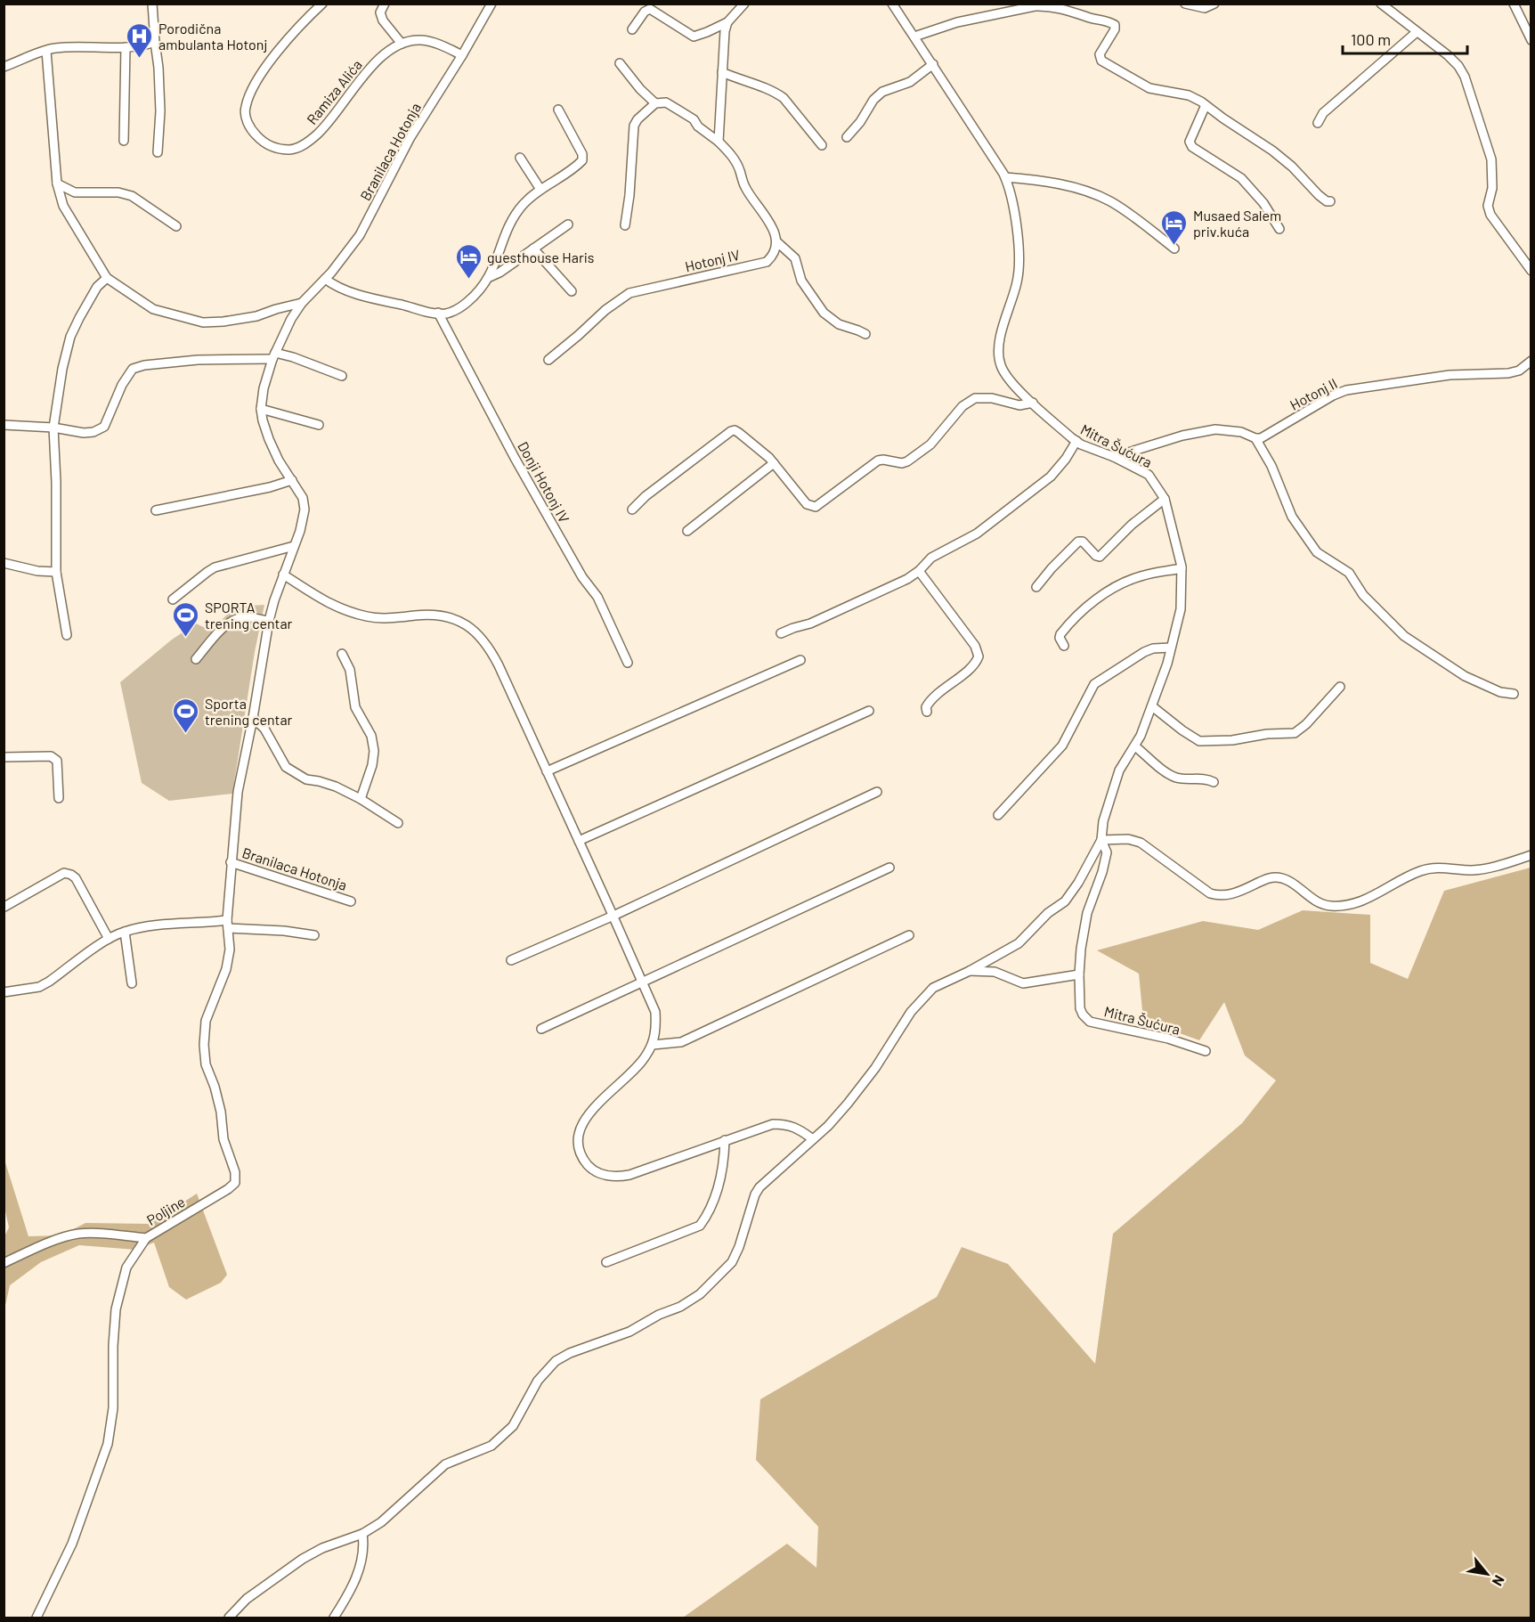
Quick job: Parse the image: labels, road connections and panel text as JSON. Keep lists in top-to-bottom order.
{
  "streets": {
    "street": [
      "Ramiza Alića",
      "Branilaca Hotonja",
      "Hotonj IV",
      "Hotonj II",
      "Mitra Šućura",
      "Donji Hotonj IV",
      "Poljine"
    ]
  },
  "crossings": [
    ["Ramiza Alića", "Branilaca Hotonja"],
    ["Branilaca Hotonja", "Poljine"]
  ],
  "places": {
    "hospital": ["Porodična ambulanta Hotonj"],
    "hotel": ["Musaed Salem priv.kuća", "guesthouse Haris"],
    "sports": ["SPORTA trening centar", "Sporta trening centar"]
  },
  "scale_bar": "100 m",
  "north": "bottom right"
}
